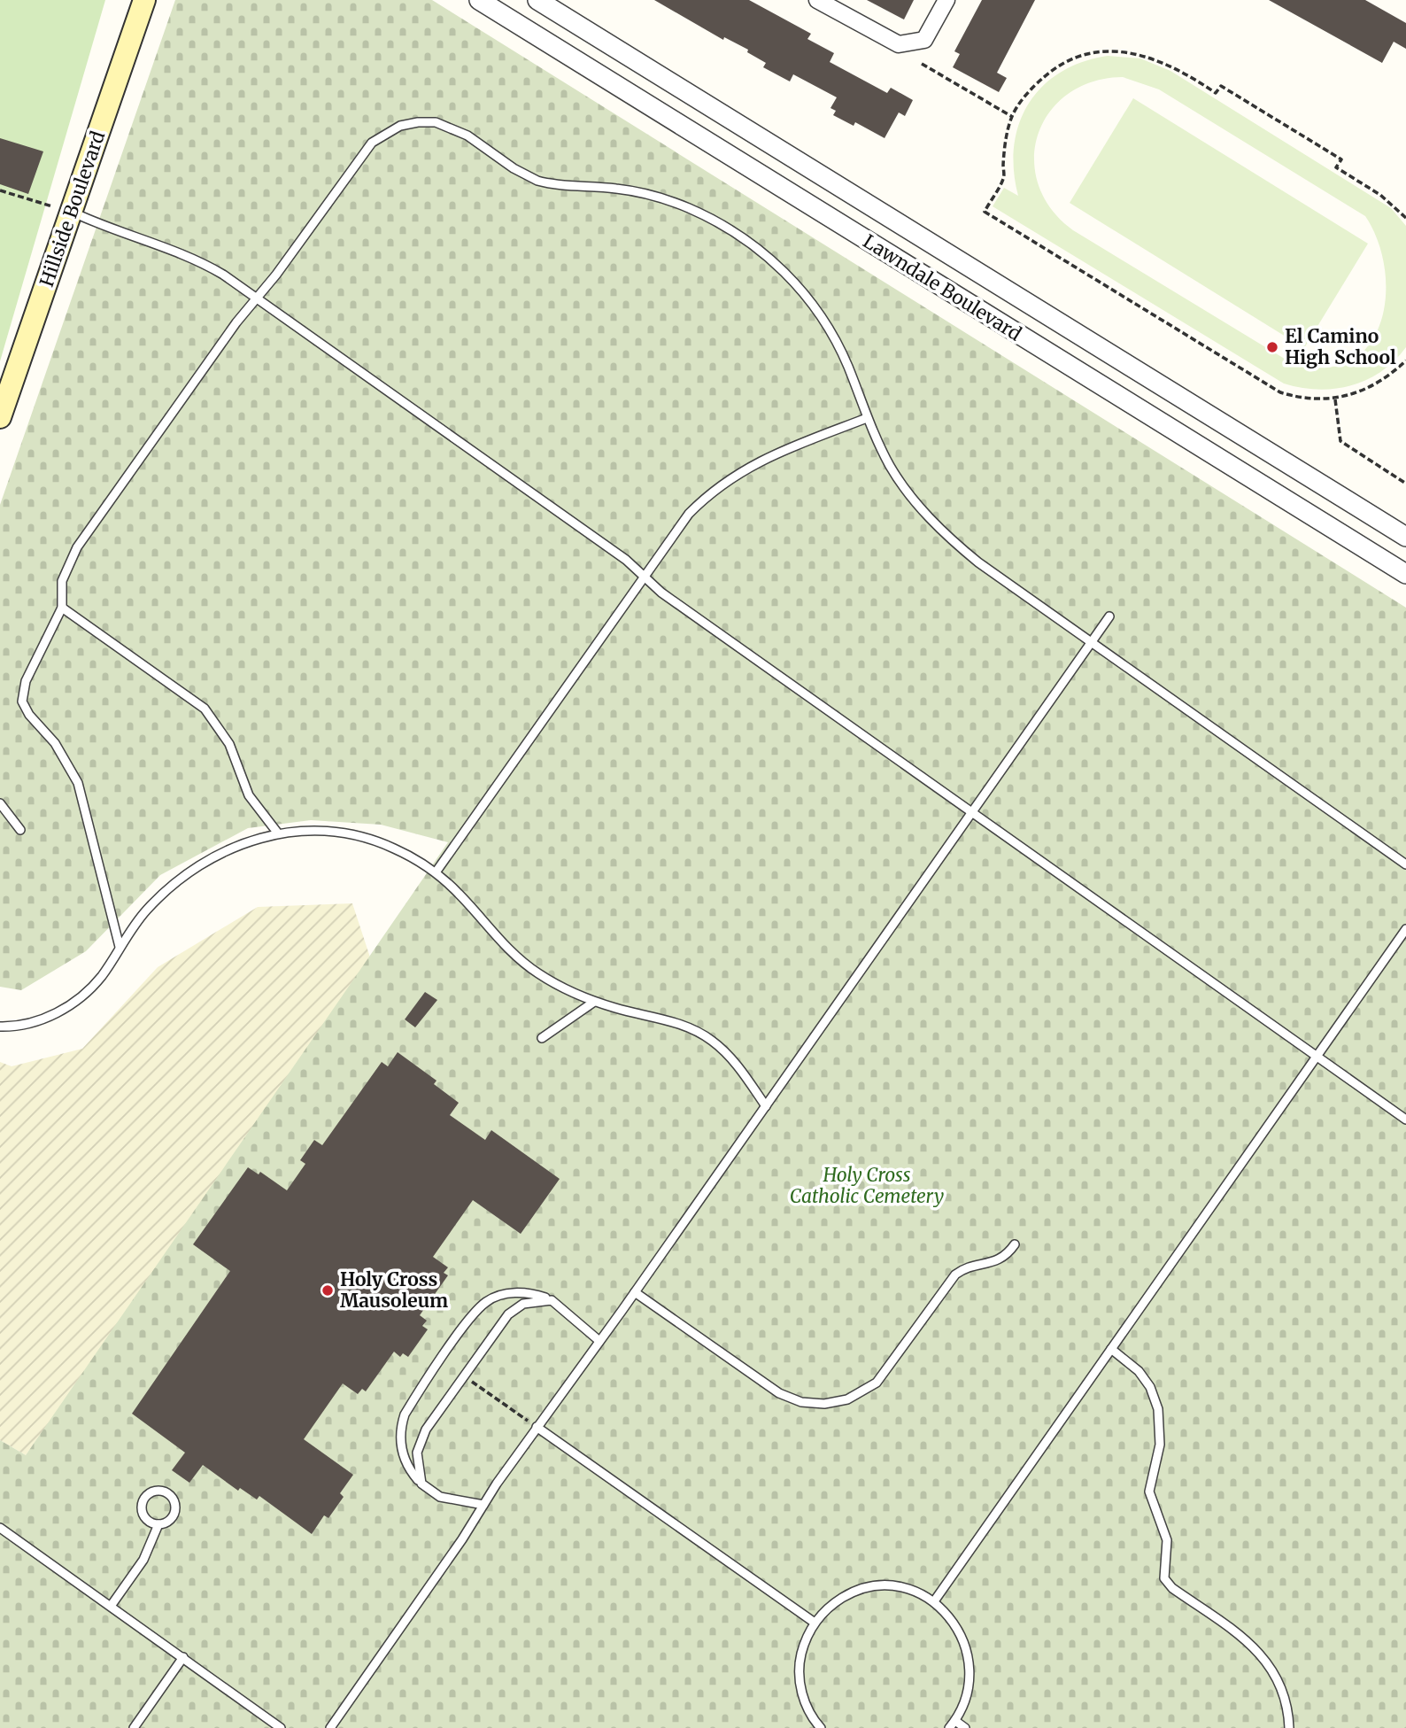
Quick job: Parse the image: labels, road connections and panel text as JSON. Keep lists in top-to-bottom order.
{
  "streets": {
    "main road": ["Hillside Boulevard"],
    "street": ["Lawndale Boulevard"]
  },
  "parks": ["Holy Cross Catholic Cemetery"],
  "places": ["El Camino High School", "Holy Cross Mausoleum"]
}
